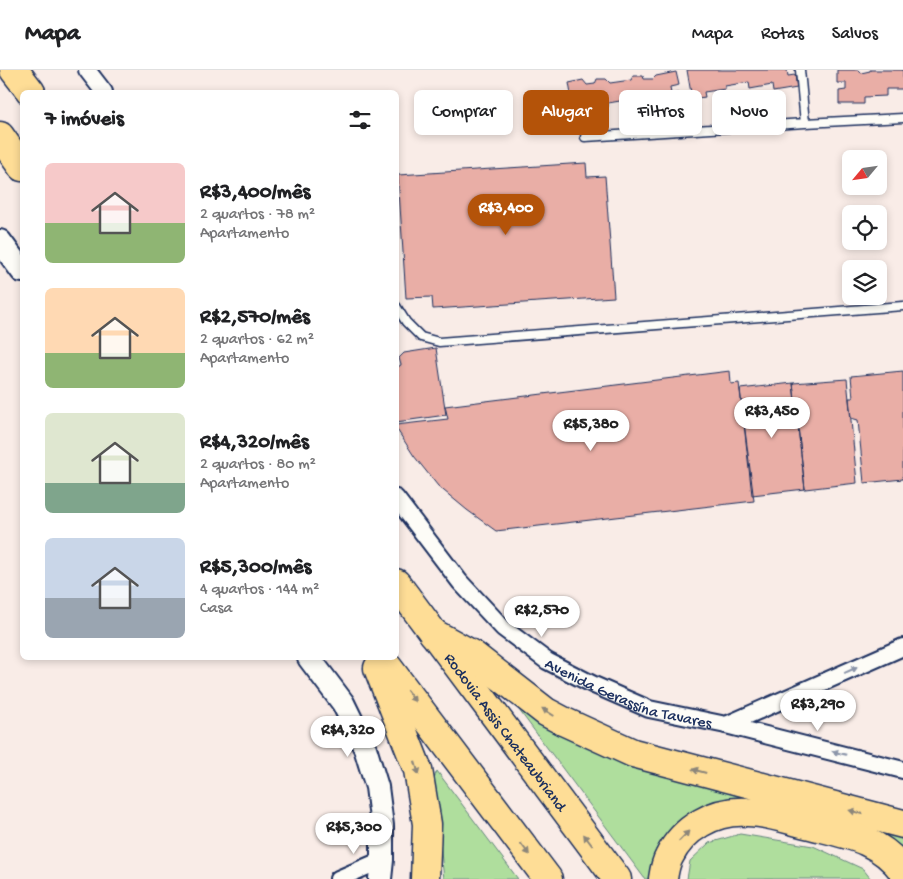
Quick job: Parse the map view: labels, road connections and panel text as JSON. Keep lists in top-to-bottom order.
{
  "streets": {
    "highway": ["Rodovia Assis Chateaubriand"],
    "street": ["Avenida Gerassína Tavares"]
  },
  "north": "bottom left",
  "page": {
    "header": "Mapa",
    "nav": ["Mapa", "Rotas", "Salvos"],
    "chip": [
      "Comprar",
      "Alugar",
      "Filtros",
      "Novo"
    ],
    "heading": "7 imóveis",
    "list": [
      {
        "name": "R$3,400/mês",
        "note": "2 quartos · 78 m² · Apartamento"
      },
      {
        "name": "R$2,570/mês",
        "note": "2 quartos · 62 m² · Apartamento"
      },
      {
        "name": "R$4,320/mês",
        "note": "2 quartos · 80 m² · Apartamento"
      },
      {
        "name": "R$5,300/mês",
        "note": "4 quartos · 144 m² · Casa"
      }
    ],
    "price": [
      "R$3,400",
      "R$3,450",
      "R$5,380",
      "R$2,570",
      "R$3,290",
      "R$4,320",
      "R$5,300"
    ]
  }
}
